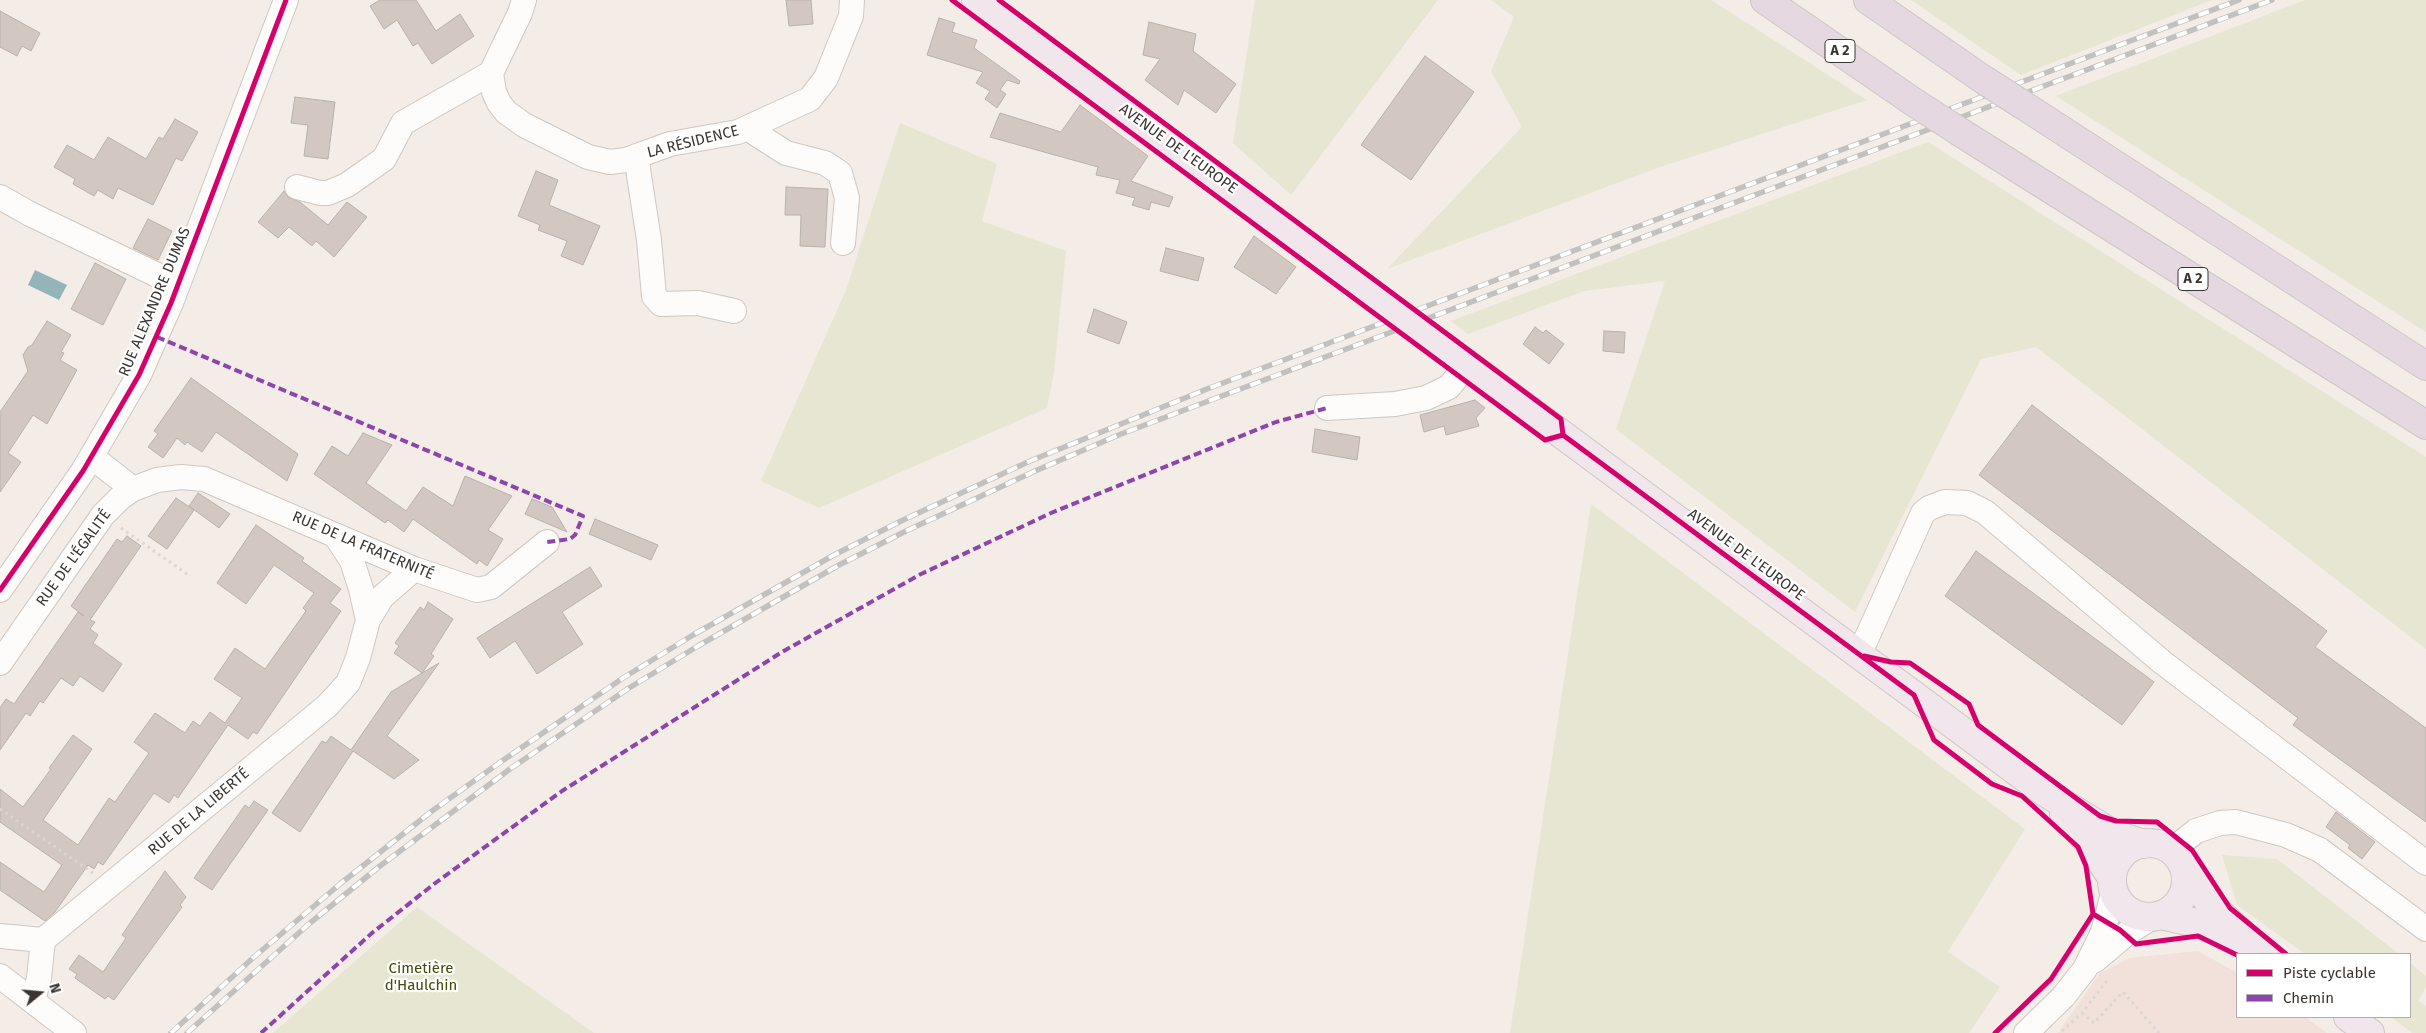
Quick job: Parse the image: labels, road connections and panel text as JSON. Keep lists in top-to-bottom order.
{
  "streets": {
    "highway": ["A 2"],
    "main road": ["AVENUE DE L'EUROPE"],
    "street": [
      "LA RÉSIDENCE",
      "RUE ALEXANDRE DUMAS",
      "RUE DE LA FRATERNITÉ",
      "RUE DE L'ÉGALITÉ",
      "RUE DE LA LIBERTÉ"
    ]
  },
  "crossings": [
    ["RUE DE LA FRATERNITÉ", "RUE DE L'ÉGALITÉ"],
    ["RUE DE LA FRATERNITÉ", "RUE DE LA LIBERTÉ"]
  ],
  "parks": ["Cimetière d'Haulchin"],
  "legend": ["Piste cyclable", "Chemin"],
  "north": "right"
}
